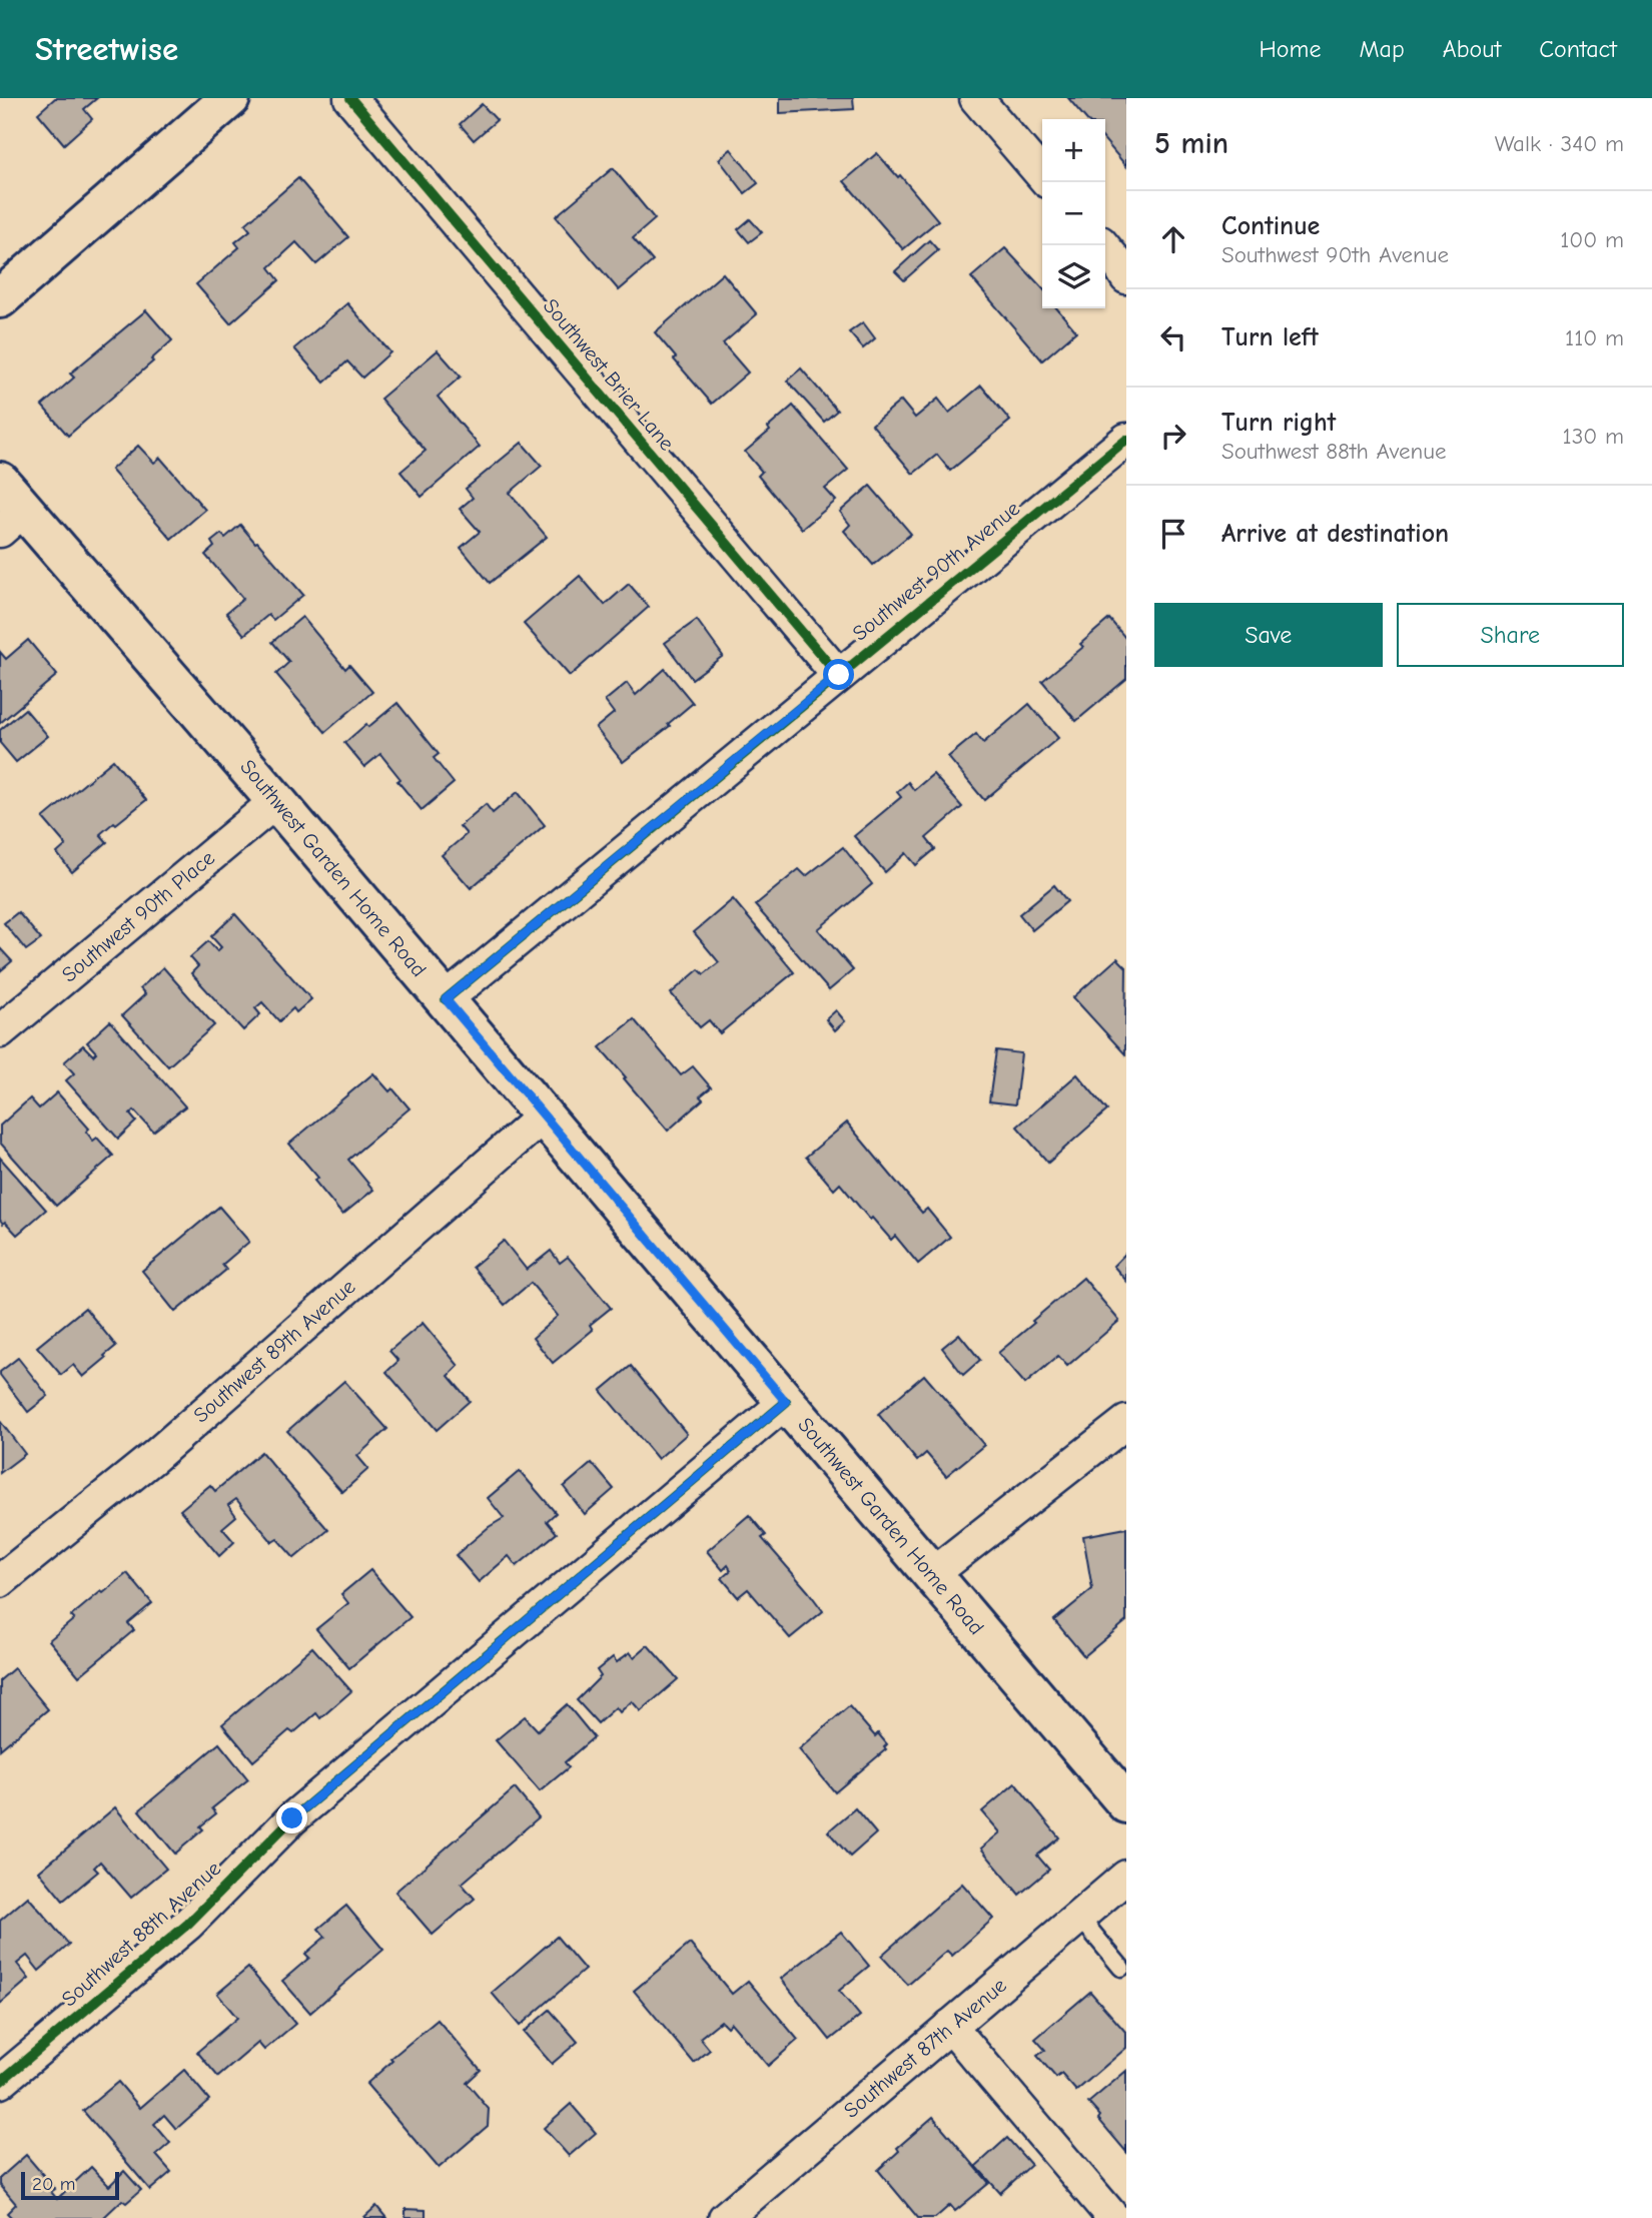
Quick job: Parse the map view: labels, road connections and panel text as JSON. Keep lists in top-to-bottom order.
{
  "streets": {
    "main road": ["Southwest Garden Home Road"],
    "street": [
      "Southwest Brier Lane",
      "Southwest 90th Avenue",
      "Southwest 90th Place",
      "Southwest 89th Avenue",
      "Southwest 88th Avenue",
      "Southwest 87th Avenue"
    ]
  },
  "crossings": [
    ["Southwest Brier Lane", "Southwest 90th Avenue"],
    ["Southwest 90th Avenue", "Southwest Garden Home Road"],
    ["Southwest Garden Home Road", "Southwest 90th Place"],
    ["Southwest Garden Home Road", "Southwest 89th Avenue"],
    ["Southwest Garden Home Road", "Southwest 88th Avenue"]
  ],
  "scale_bar": "20 m",
  "page": {
    "header": "Streetwise",
    "nav": [
      "Home",
      "Map",
      "About",
      "Contact"
    ],
    "heading": ["5 min", "Walk · 340 m"],
    "map_buttons": ["+", "−"],
    "list": [
      ["Continue", "Southwest 90th Avenue", "100 m"],
      ["Turn left", "110 m"],
      ["Turn right", "Southwest 88th Avenue", "130 m"],
      "Arrive at destination"
    ],
    "buttons": ["Save", "Share"],
    "scale": "20 m"
  }
}
